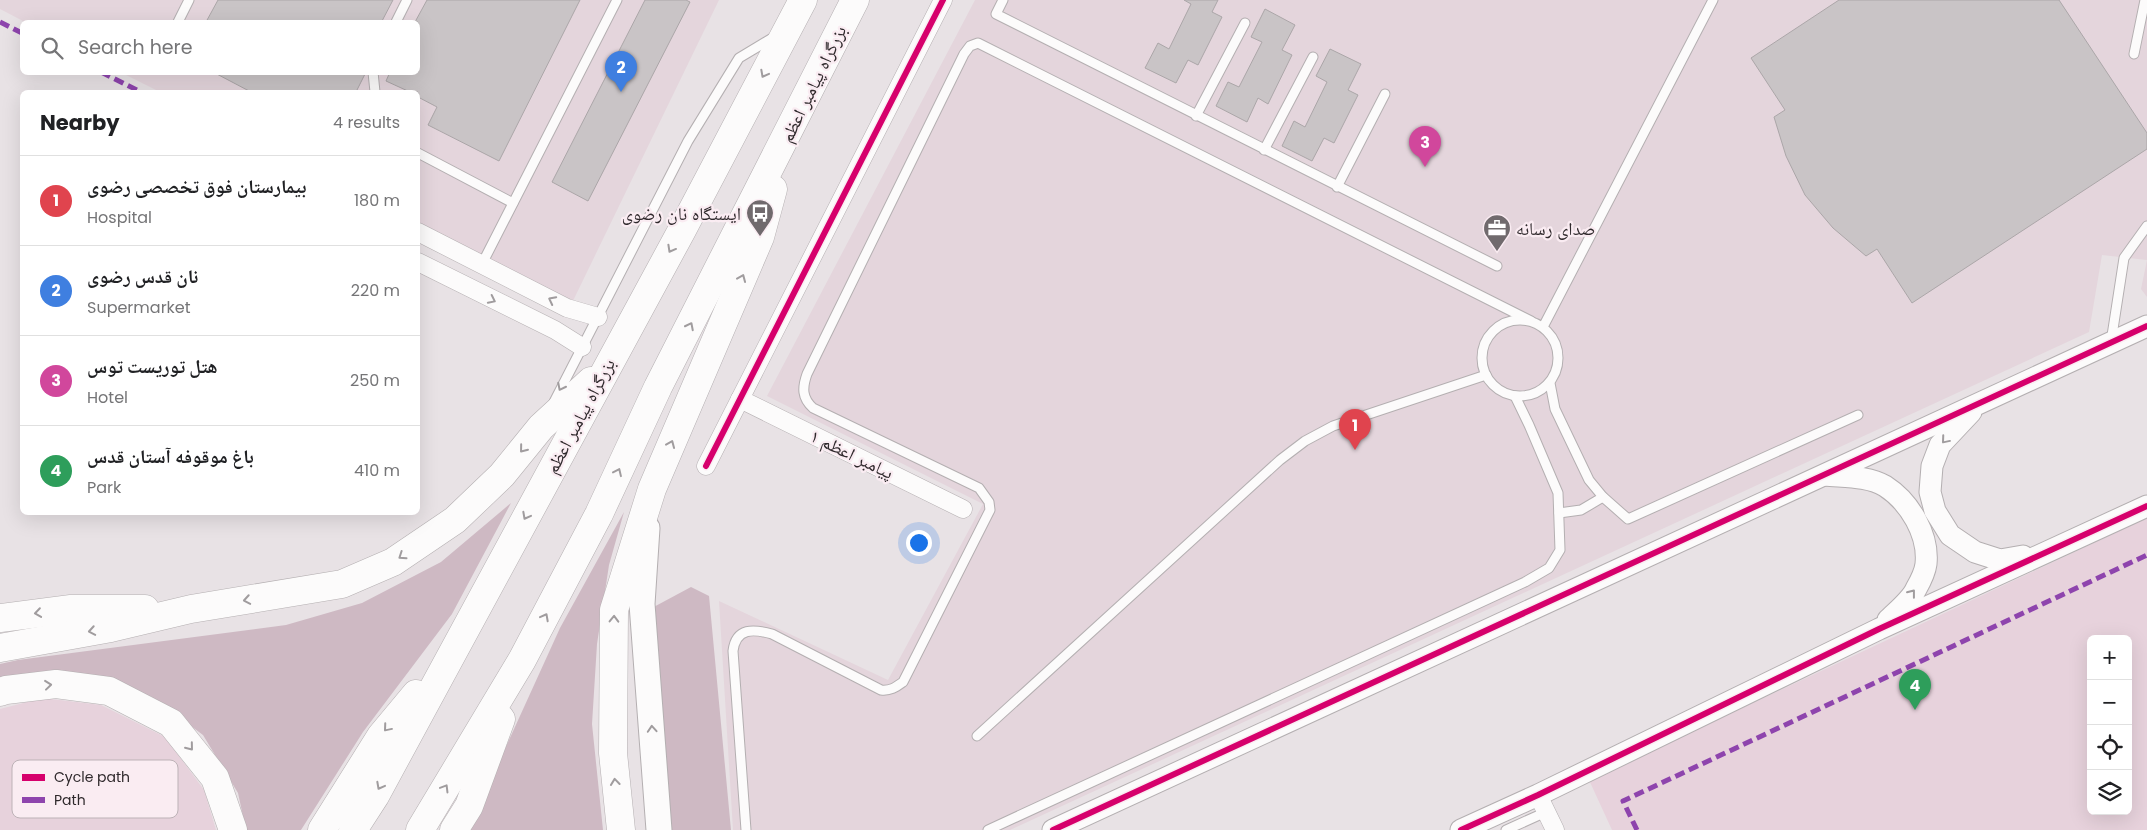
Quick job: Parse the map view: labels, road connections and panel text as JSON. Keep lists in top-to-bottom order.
{
  "streets": {
    "highway": ["بزرگراه پیامبر اعظم"],
    "street": ["پیامبر اعظم ۱"]
  },
  "places": {
    "bus stop": ["ایستگاه نان رضوی"],
    "office": ["صدای رسانه"]
  },
  "legend": ["Cycle path", "Path"],
  "page": {
    "search": "Search here",
    "pins": [
      "2",
      "3",
      "1",
      "4"
    ],
    "heading": ["Nearby", "4 results"],
    "list": [
      {
        "mark": "1",
        "name": "بیمارستان فوق تخصصی رضوی",
        "note": "Hospital",
        "value": "180 m"
      },
      {
        "mark": "2",
        "name": "نان قدس رضوی",
        "note": "Supermarket",
        "value": "220 m"
      },
      {
        "mark": "3",
        "name": "هتل توریست توس",
        "note": "Hotel",
        "value": "250 m"
      },
      {
        "mark": "4",
        "name": "باغ موقوفه آستان قدس",
        "note": "Park",
        "value": "410 m"
      }
    ],
    "map_buttons": ["+", "−"]
  }
}
